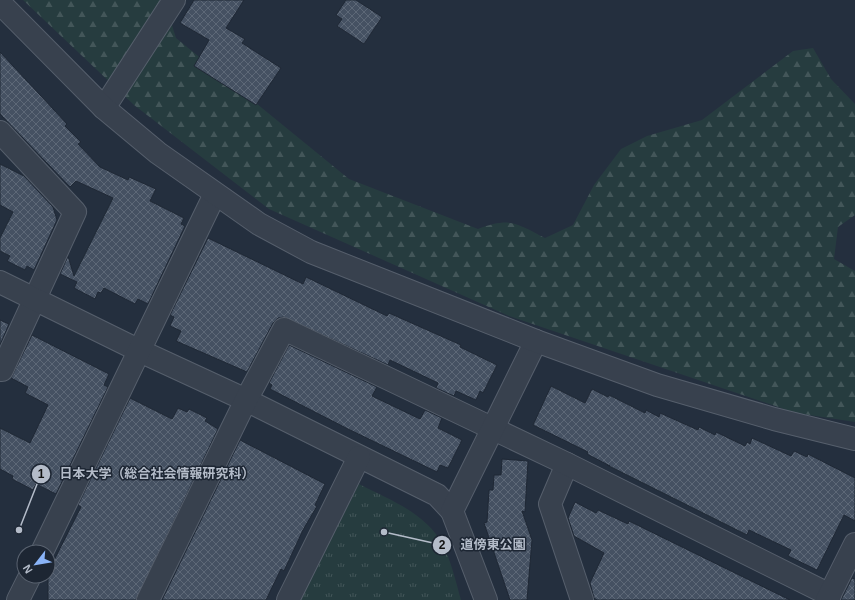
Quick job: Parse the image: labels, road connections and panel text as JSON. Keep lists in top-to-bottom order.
{
  "places": ["日本大学（総合社会情報研究科）", "道傍東公園"],
  "north": "bottom left"
}
